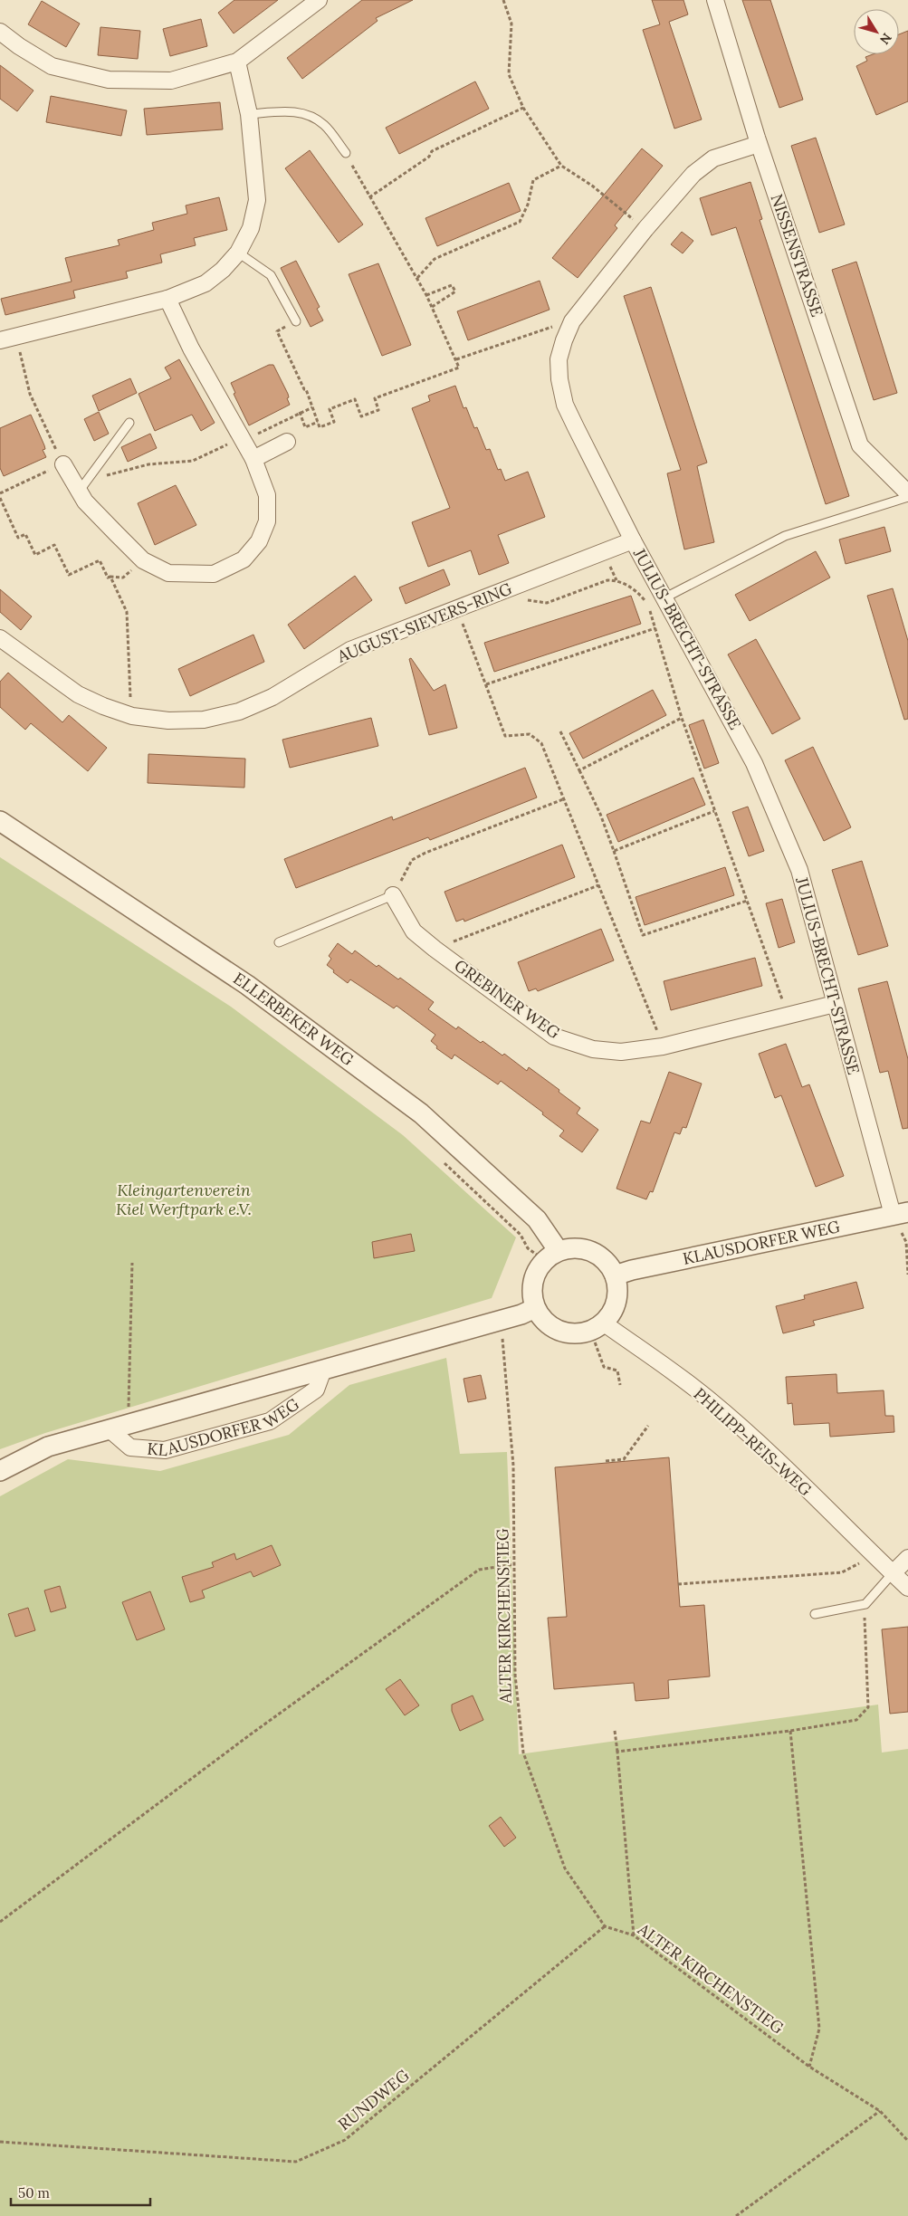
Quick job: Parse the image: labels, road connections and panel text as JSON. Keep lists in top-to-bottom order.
{
  "streets": {
    "street": [
      "NISSENSTRASSE",
      "AUGUST-SIEVERS-RING",
      "JULIUS-BRECHT-STRASSE",
      "GREBINER WEG",
      "ELLERBEKER WEG",
      "KLAUSDORFER WEG",
      "PHILIPP-REIS-WEG"
    ],
    "path": ["ALTER KIRCHENSTIEG", "RUNDWEG"]
  },
  "crossings": [
    ["NISSENSTRASSE", "JULIUS-BRECHT-STRASSE"],
    ["AUGUST-SIEVERS-RING", "JULIUS-BRECHT-STRASSE"],
    ["JULIUS-BRECHT-STRASSE", "GREBINER WEG"],
    ["JULIUS-BRECHT-STRASSE", "KLAUSDORFER WEG"],
    ["ELLERBEKER WEG", "KLAUSDORFER WEG"],
    ["ELLERBEKER WEG", "PHILIPP-REIS-WEG"],
    ["KLAUSDORFER WEG", "PHILIPP-REIS-WEG"],
    ["KLAUSDORFER WEG", "ALTER KIRCHENSTIEG"],
    ["ALTER KIRCHENSTIEG", "RUNDWEG"]
  ],
  "parks": ["Kleingartenverein Kiel Werftpark e.V."],
  "scale_bar": "50 m",
  "north": "bottom right"
}
